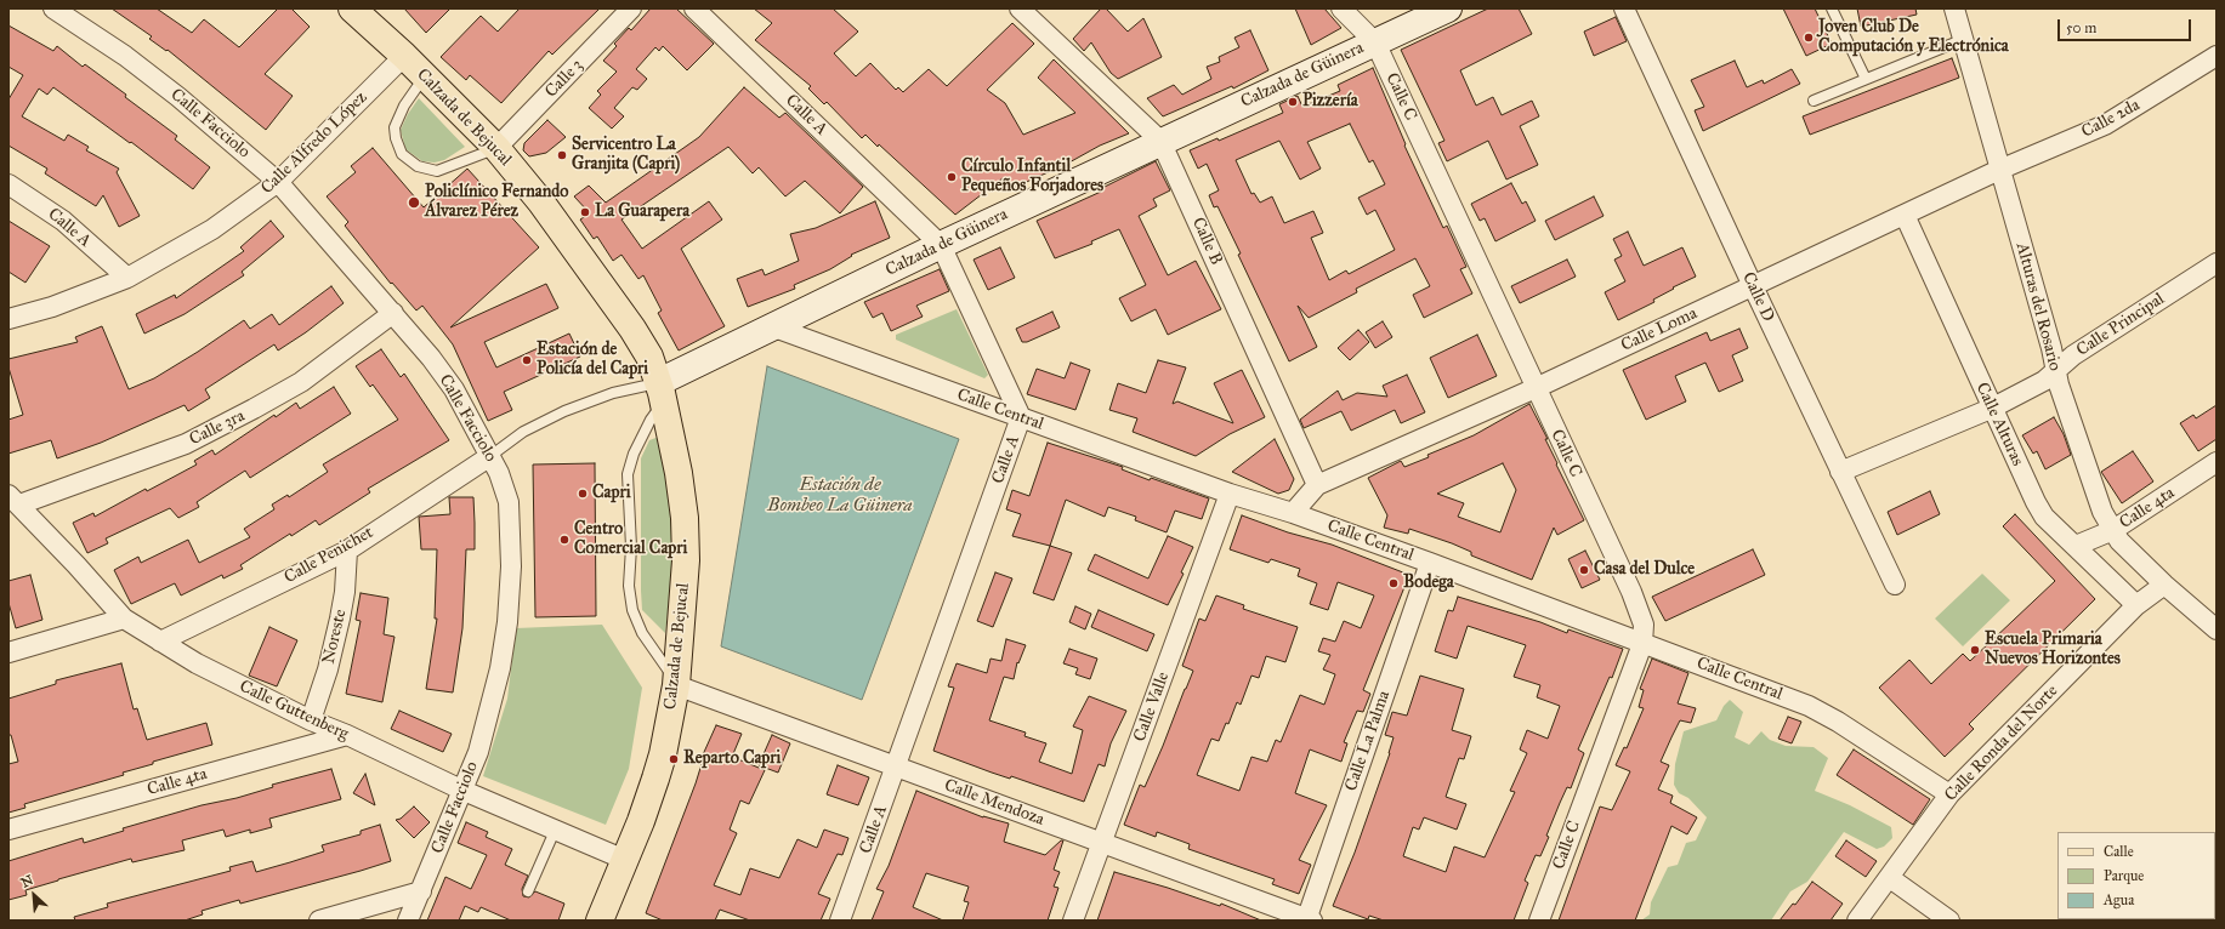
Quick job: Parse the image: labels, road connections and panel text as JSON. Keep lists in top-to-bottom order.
{
  "streets": {
    "main road": ["Calzada de Güinera", "Calzada de Bejucal"],
    "street": [
      "Calle 3",
      "Calle C",
      "Calle A",
      "Calle 2da",
      "Calle Facciolo",
      "Calle Alfredo López",
      "Calle B",
      "Calle D",
      "Alturas del Rosario",
      "Calle Principal",
      "Calle Loma",
      "Calle Central",
      "Calle Alturas",
      "Calle 3ra",
      "Calle 4ta",
      "Calle Penichet",
      "Noreste",
      "Calle Valle",
      "Calle Guttenberg",
      "Calle La Palma",
      "Calle Ronda del Norte",
      "Calle Mendoza"
    ]
  },
  "crossings": [
    ["Calzada de Güinera", "Calle C"],
    ["Calzada de Güinera", "Calle A"],
    ["Calzada de Güinera", "Calzada de Bejucal"],
    ["Calzada de Güinera", "Calle B"],
    ["Calzada de Güinera", "Calle Central"],
    ["Calle 3", "Calzada de Bejucal"],
    ["Calle C", "Calle Loma"],
    ["Calle C", "Calle Central"],
    ["Calle A", "Calle Alfredo López"],
    ["Calle A", "Calle Central"],
    ["Calle A", "Calle Mendoza"],
    ["Calzada de Bejucal", "Calle Alfredo López"],
    ["Calzada de Bejucal", "Calle Guttenberg"],
    ["Calzada de Bejucal", "Calle Mendoza"],
    ["Calle 2da", "Alturas del Rosario"],
    ["Calle 2da", "Calle Loma"],
    ["Calle Facciolo", "Calle Alfredo López"],
    ["Calle Facciolo", "Calle 3ra"],
    ["Calle Facciolo", "Calle Penichet"],
    ["Calle Facciolo", "Calle Guttenberg"],
    ["Calle B", "Calle Loma"],
    ["Calle D", "Calle Principal"],
    ["Calle D", "Calle Loma"],
    ["Alturas del Rosario", "Calle Principal"],
    ["Alturas del Rosario", "Calle Loma"],
    ["Alturas del Rosario", "Calle 4ta"],
    ["Alturas del Rosario", "Calle Ronda del Norte"],
    ["Calle Principal", "Calle Alturas"],
    ["Calle Loma", "Calle Alturas"],
    ["Calle Central", "Calle Valle"],
    ["Calle Central", "Calle La Palma"],
    ["Calle Central", "Calle Ronda del Norte"],
    ["Calle Alturas", "Calle 4ta"],
    ["Calle Alturas", "Calle Ronda del Norte"],
    ["Calle 3ra", "Calle Guttenberg"],
    ["Calle 4ta", "Calle Guttenberg"],
    ["Calle Penichet", "Noreste"],
    ["Calle Penichet", "Calle Guttenberg"],
    ["Noreste", "Calle Guttenberg"],
    ["Calle Valle", "Calle Mendoza"],
    ["Calle La Palma", "Calle Mendoza"]
  ],
  "water": ["Estación de Bombeo La Güinera"],
  "places": [
    "Joven Club De Computación y Electrónica",
    "Pizzería",
    "Servicentro La Granjita (Capri)",
    "Círculo Infantil Pequeños Forjadores",
    "Policlínico Fernando Álvarez Pérez",
    "La Guarapera",
    "Estación de Policía del Capri",
    "Capri",
    "Centro Comercial Capri",
    "Casa del Dulce",
    "Bodega",
    "Escuela Primaria Nuevos Horizontes",
    "Reparto Capri"
  ],
  "legend": ["Calle", "Parque", "Agua"],
  "scale_bar": "50 m",
  "north": "top left"
}
